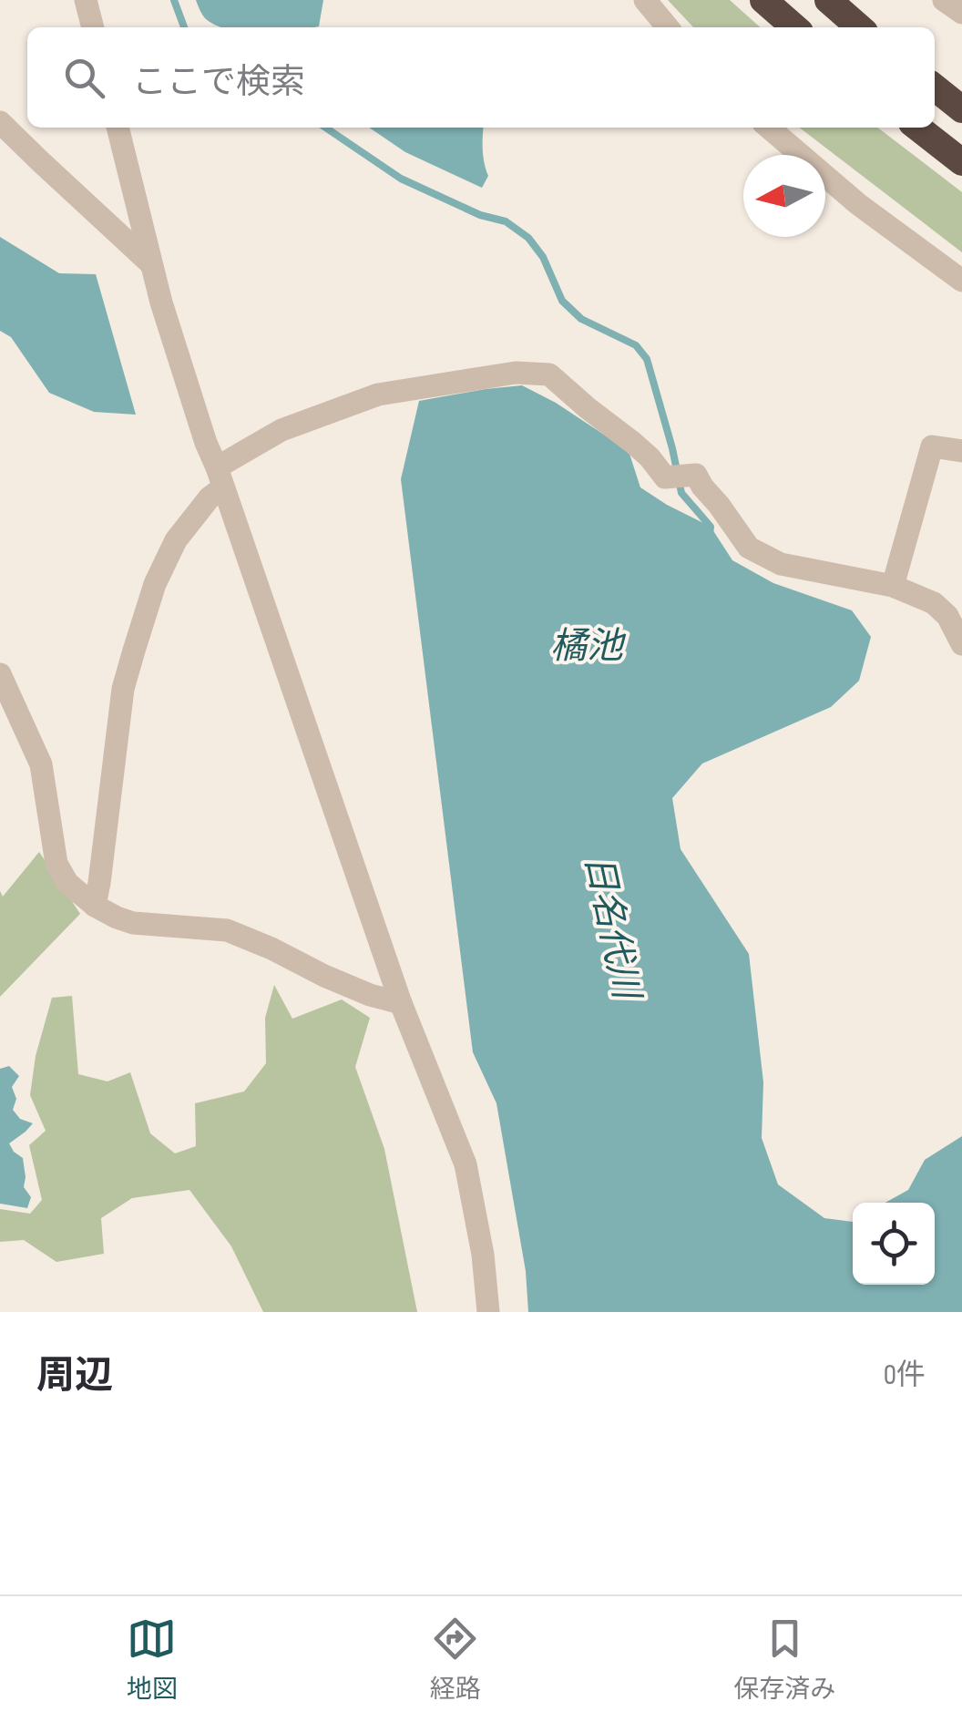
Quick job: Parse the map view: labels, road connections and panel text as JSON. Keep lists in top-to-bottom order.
{
  "water": ["橘池", "日名代川"],
  "north": "left",
  "page": {
    "search": "ここで検索",
    "heading": ["周辺", "0件"],
    "nav": ["地図", "経路", "保存済み"]
  }
}
